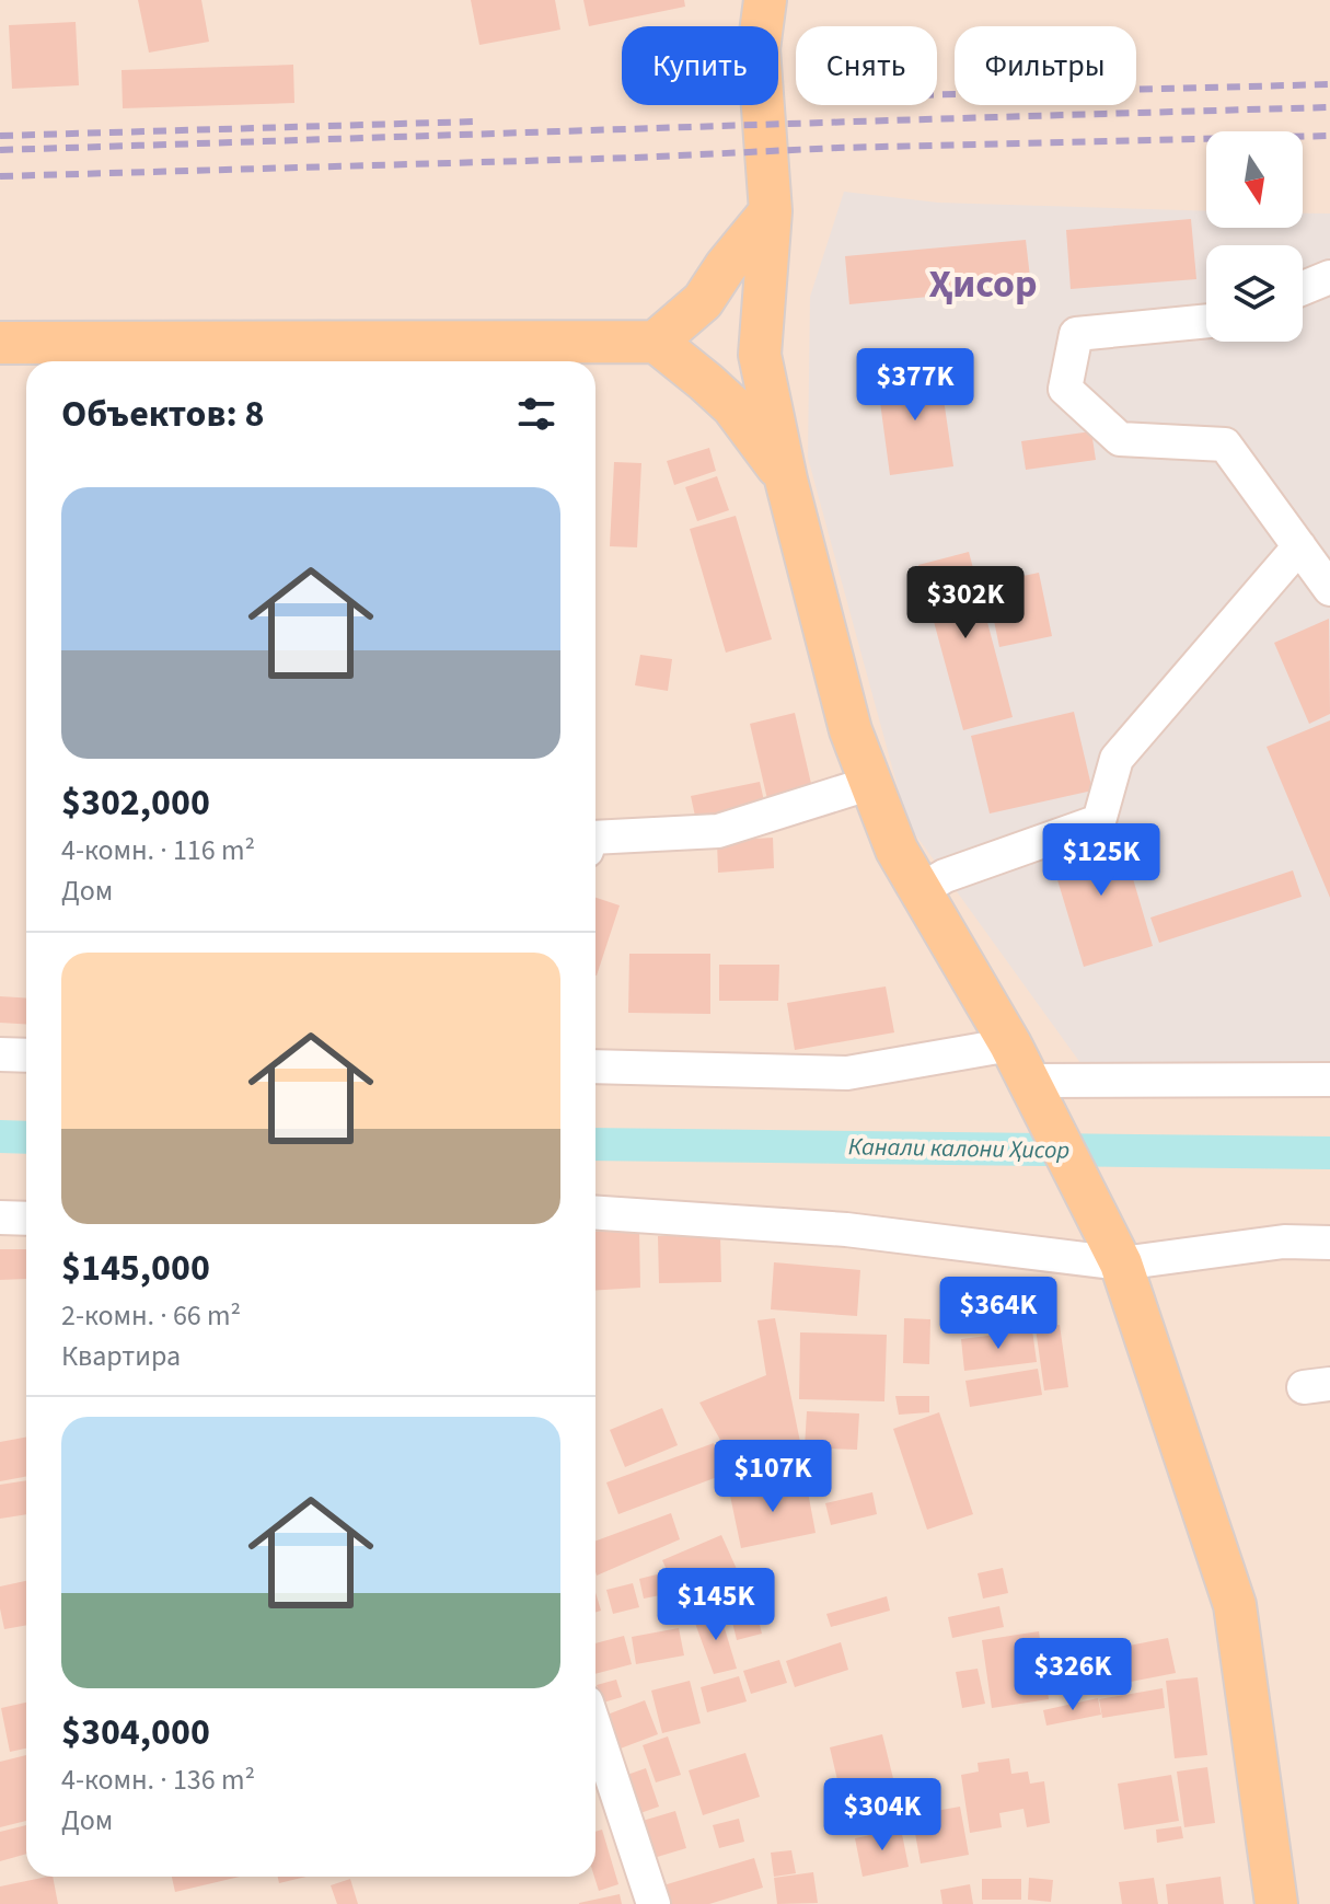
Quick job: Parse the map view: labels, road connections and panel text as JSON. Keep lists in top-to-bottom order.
{
  "districts": ["Ҳисор"],
  "water": ["Канали калони Ҳисор"],
  "north": "bottom",
  "page": {
    "chip": ["Купить", "Снять", "Фильтры"],
    "price": [
      "$377K",
      "$302K",
      "$125K",
      "$364K",
      "$107K",
      "$145K",
      "$326K",
      "$304K"
    ],
    "heading": "Объектов: 8",
    "list": [
      {
        "name": "$302,000",
        "note": "4-комн. · 116 m² · Дом"
      },
      {
        "name": "$145,000",
        "note": "2-комн. · 66 m² · Квартира"
      },
      {
        "name": "$304,000",
        "note": "4-комн. · 136 m² · Дом"
      }
    ]
  }
}
